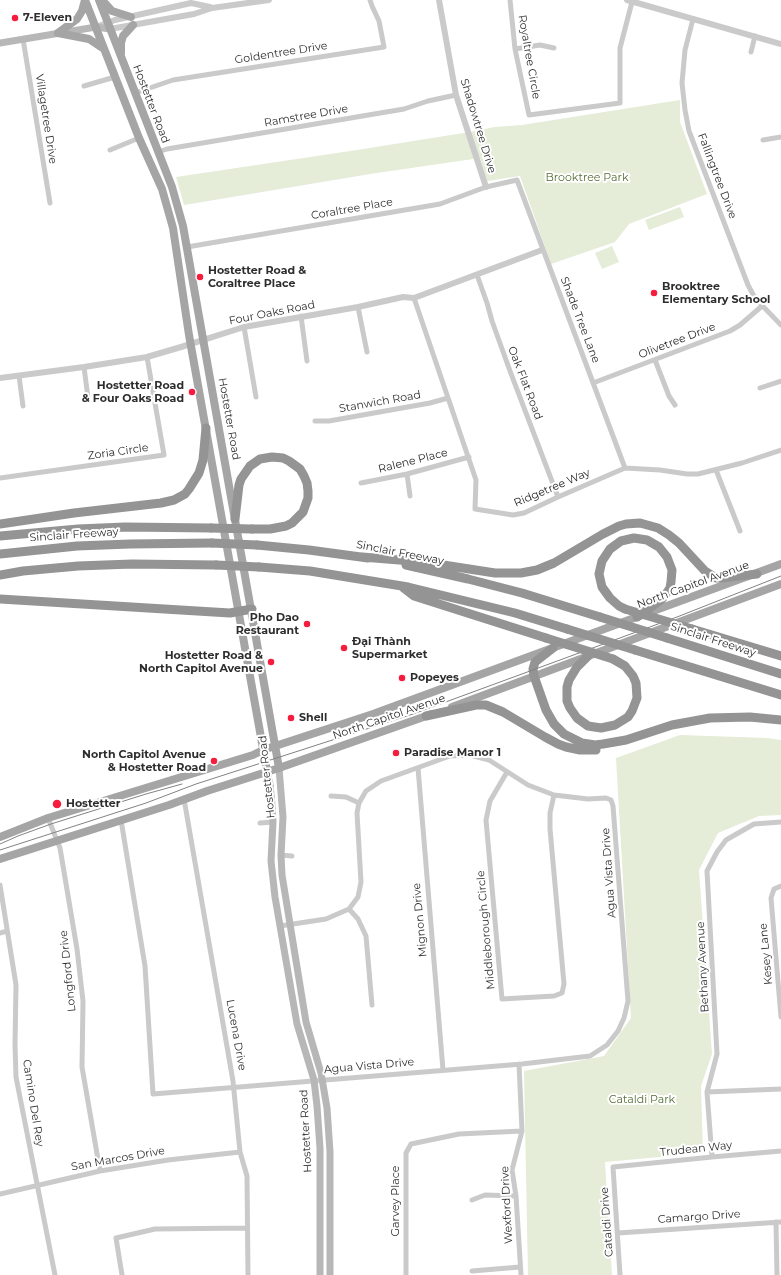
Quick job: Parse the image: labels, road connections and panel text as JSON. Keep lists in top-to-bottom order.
{
  "streets": {
    "highway": ["Sinclair Freeway"],
    "main road": ["Hostetter Road", "North Capitol Avenue"],
    "street": [
      "Goldentree Drive",
      "Royaltree Circle",
      "Ramstree Drive",
      "Villagetree Drive",
      "Shadowtree Drive",
      "Fallingtree Drive",
      "Coraltree Place",
      "Four Oaks Road",
      "Shade Tree Lane",
      "Olivetree Drive",
      "Oak Flat Road",
      "Stanwich Road",
      "Zoria Circle",
      "Ralene Place",
      "Ridgetree Way",
      "Agua Vista Drive",
      "Mignon Drive",
      "Middleborough Circle",
      "Kesey Lane",
      "Bethany Avenue",
      "Longford Drive",
      "Lucena Drive",
      "Camino Del Rey",
      "Trudean Way",
      "San Marcos Drive",
      "Garvey Place",
      "Wexford Drive",
      "Camargo Drive",
      "Cataldi Drive"
    ]
  },
  "crossings": [
    ["Goldentree Drive", "Hostetter Road"],
    ["Hostetter Road", "Ramstree Drive"],
    ["Hostetter Road", "Coraltree Place"],
    ["Hostetter Road", "Four Oaks Road"],
    ["Hostetter Road", "North Capitol Avenue"],
    ["Hostetter Road", "Agua Vista Drive"],
    ["Ramstree Drive", "Shadowtree Drive"],
    ["Shadowtree Drive", "Coraltree Place"],
    ["Fallingtree Drive", "Olivetree Drive"],
    ["Coraltree Place", "Shade Tree Lane"],
    ["Four Oaks Road", "Shade Tree Lane"],
    ["Four Oaks Road", "Oak Flat Road"],
    ["Four Oaks Road", "Zoria Circle"],
    ["Four Oaks Road", "Ridgetree Way"],
    ["Shade Tree Lane", "Olivetree Drive"],
    ["Shade Tree Lane", "Ridgetree Way"],
    ["Oak Flat Road", "Ridgetree Way"],
    ["Stanwich Road", "Ridgetree Way"],
    ["Ralene Place", "Ridgetree Way"],
    ["North Capitol Avenue", "Agua Vista Drive"],
    ["North Capitol Avenue", "Longford Drive"],
    ["North Capitol Avenue", "Lucena Drive"],
    ["Agua Vista Drive", "Mignon Drive"],
    ["Agua Vista Drive", "Middleborough Circle"],
    ["Agua Vista Drive", "Lucena Drive"],
    ["Agua Vista Drive", "Wexford Drive"],
    ["Bethany Avenue", "Trudean Way"],
    ["Longford Drive", "San Marcos Drive"],
    ["Lucena Drive", "San Marcos Drive"],
    ["Camino Del Rey", "San Marcos Drive"],
    ["Trudean Way", "Cataldi Drive"],
    ["Garvey Place", "Wexford Drive"],
    ["Camargo Drive", "Cataldi Drive"]
  ],
  "parks": ["Brooktree Park", "Cataldi Park"],
  "places": [
    "7-Eleven",
    "Hostetter Road & Coraltree Place",
    "Brooktree Elementary School",
    "Hostetter Road & Four Oaks Road",
    "Pho Dao Restaurant",
    "Đại Thành Supermarket",
    "Hostetter Road & North Capitol Avenue",
    "Popeyes",
    "Shell",
    "Paradise Manor 1",
    "North Capitol Avenue & Hostetter Road",
    "Hostetter"
  ]
}
